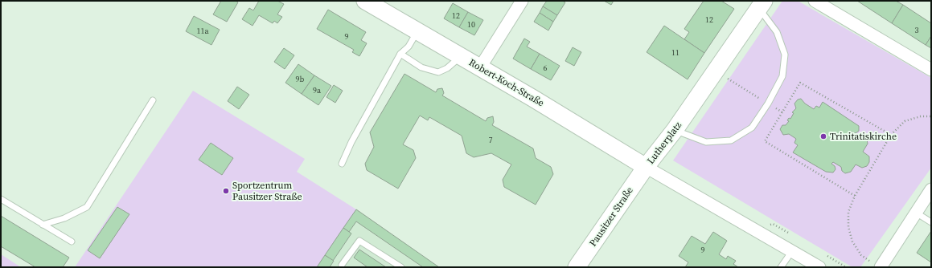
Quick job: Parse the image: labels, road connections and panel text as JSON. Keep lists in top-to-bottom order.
{
  "streets": {
    "street": ["Robert-Koch-Straße", "Lutherplatz", "Pausitzer Straße"]
  },
  "crossings": [
    ["Robert-Koch-Straße", "Lutherplatz"],
    ["Robert-Koch-Straße", "Pausitzer Straße"],
    ["Lutherplatz", "Pausitzer Straße"]
  ],
  "places": ["Trinitatiskirche", "Sportzentrum Pausitzer Straße"],
  "house_numbers": [
    "12",
    "12",
    "10",
    "3",
    "11a",
    "9",
    "11",
    "6",
    "9b",
    "9a",
    "7",
    "9"
  ]
}
